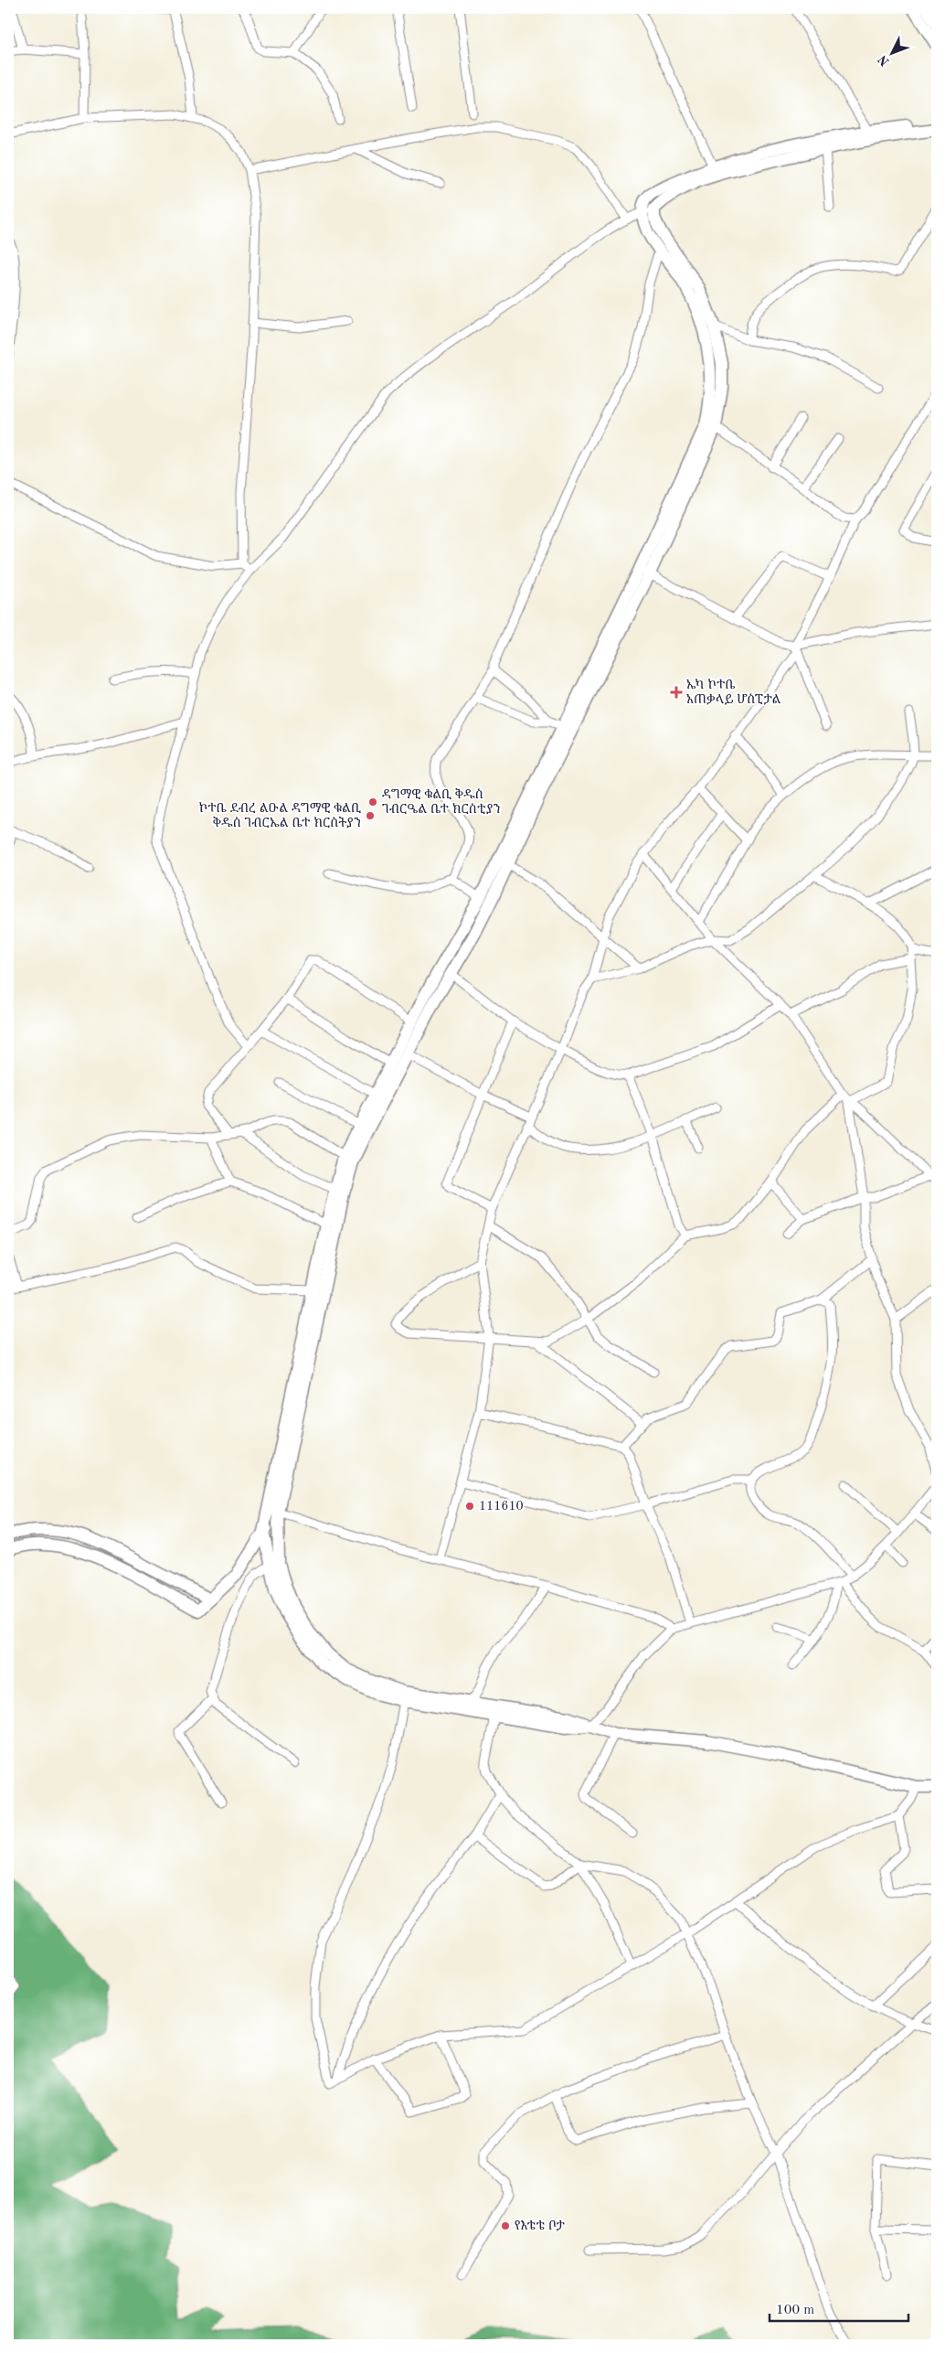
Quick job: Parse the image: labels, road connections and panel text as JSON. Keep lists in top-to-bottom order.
{
  "places": {
    "health": ["ኤካ ኮተቤ አጠቃላይ ሆስፒታል"],
    "other": [
      "ዳግማዊ ቁልቢ ቅዱስ ገብርዔል ቤተ ክርስቲያን",
      "ኮተቤ ደብረ ልዑል ዳግማዊ ቁልቢ ቅዱስ ገብርኤል ቤተ ክርስትያን",
      "111610",
      "የእቴቴ ቦታ"
    ]
  },
  "scale_bar": "100 m",
  "north": "bottom left"
}
